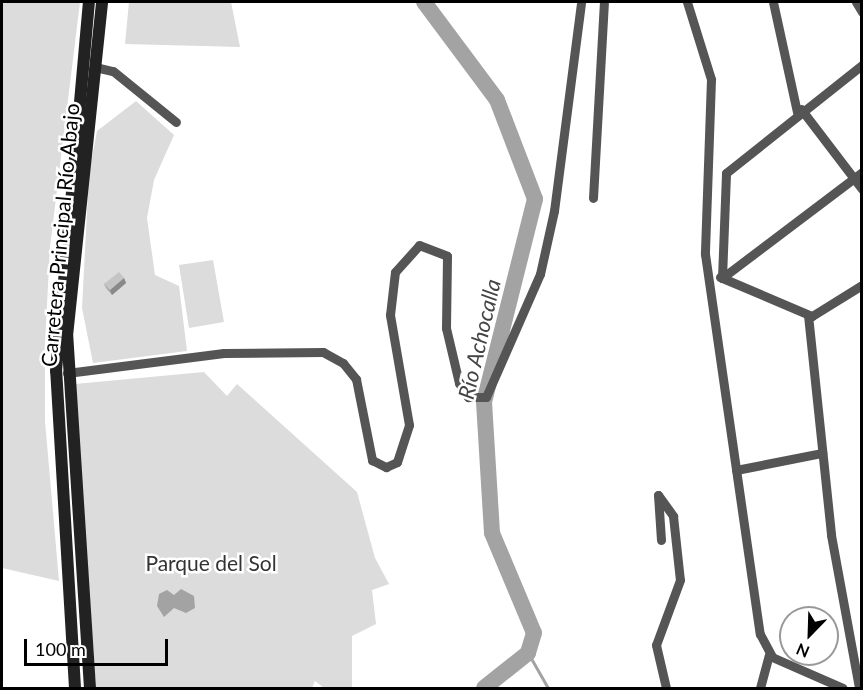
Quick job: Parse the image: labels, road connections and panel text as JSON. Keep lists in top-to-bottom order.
{
  "streets": {
    "main road": ["Carretera Principal Río Abajo"]
  },
  "water": ["Río Achocalla"],
  "parks": ["Parque del Sol"],
  "scale_bar": "100 m",
  "north": "bottom left"
}
